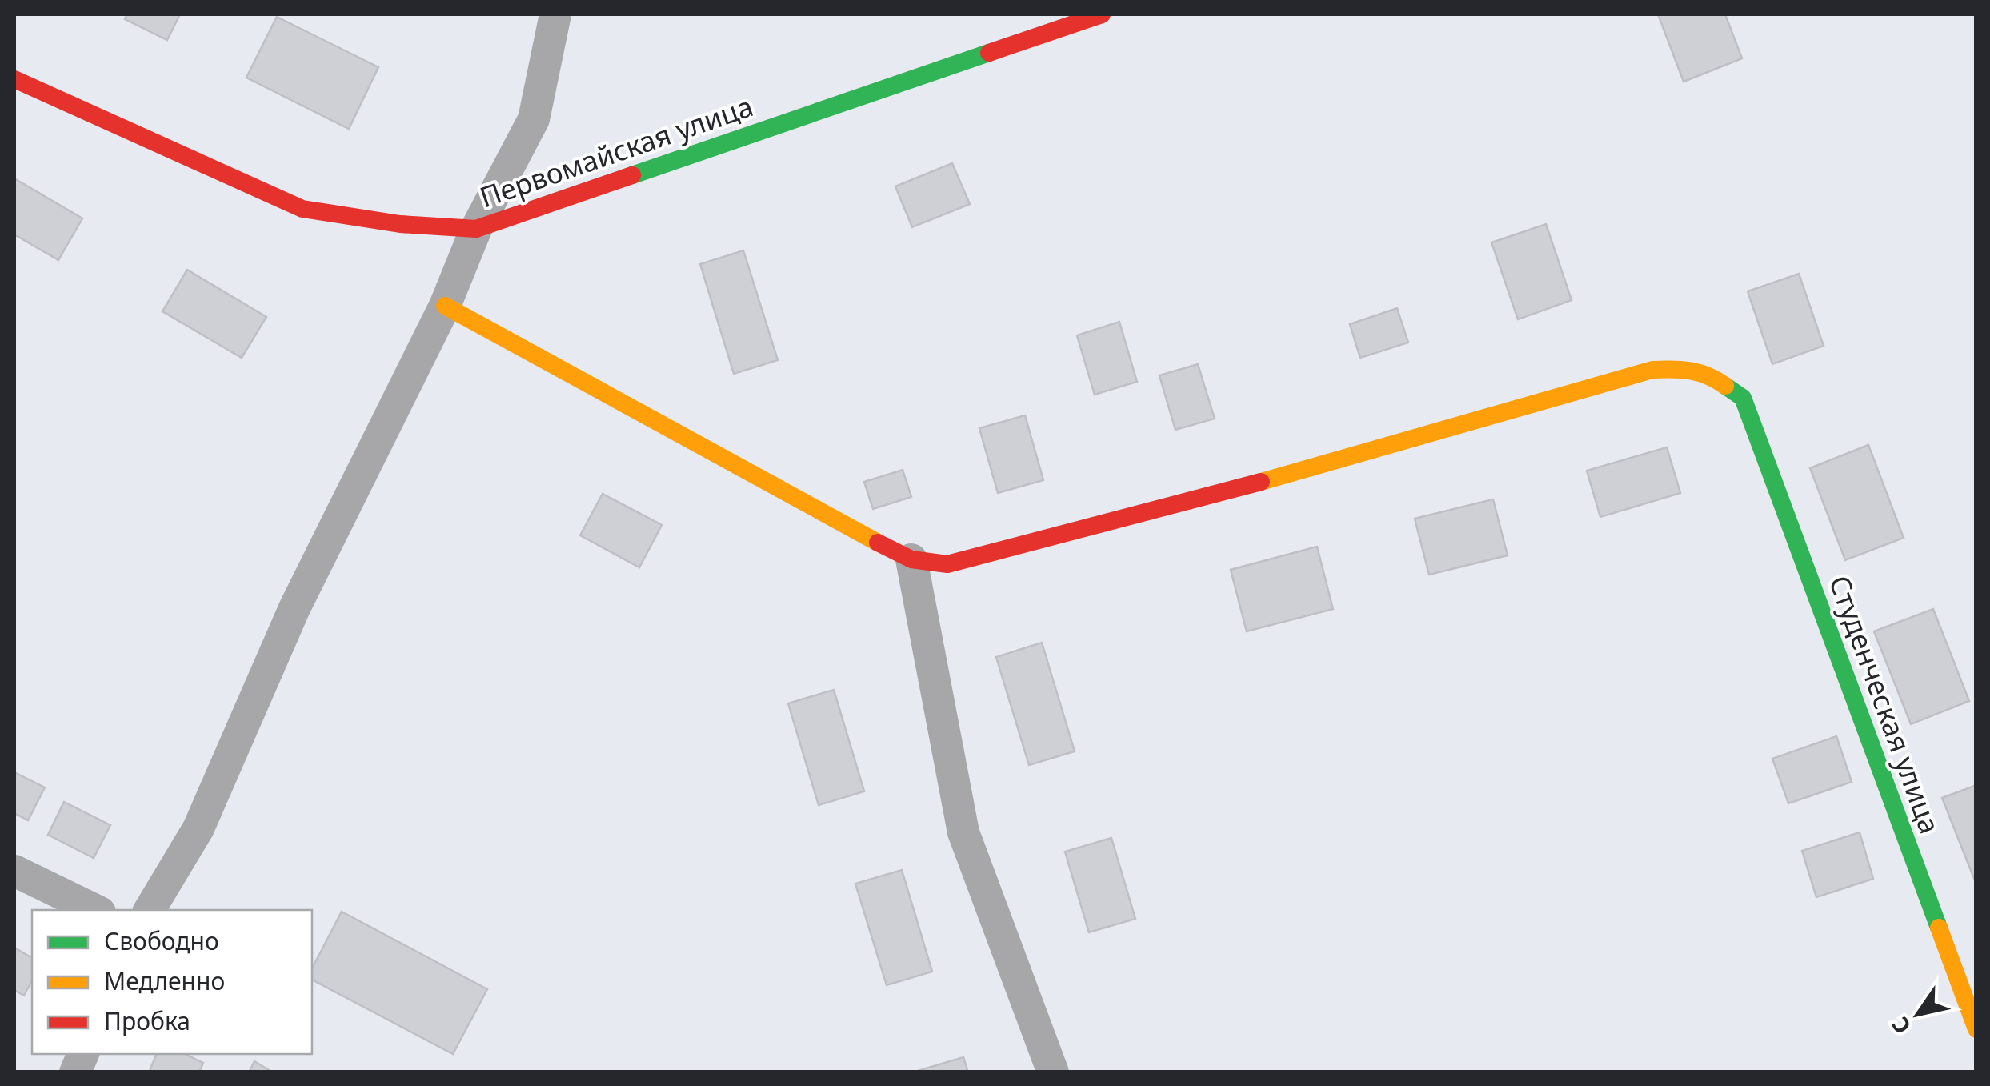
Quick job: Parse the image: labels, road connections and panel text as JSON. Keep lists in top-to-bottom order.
{
  "streets": {
    "street": ["Первомайская улица", "Студенческая улица"]
  },
  "legend": ["Свободно", "Медленно", "Пробка"],
  "north": "bottom left"
}
